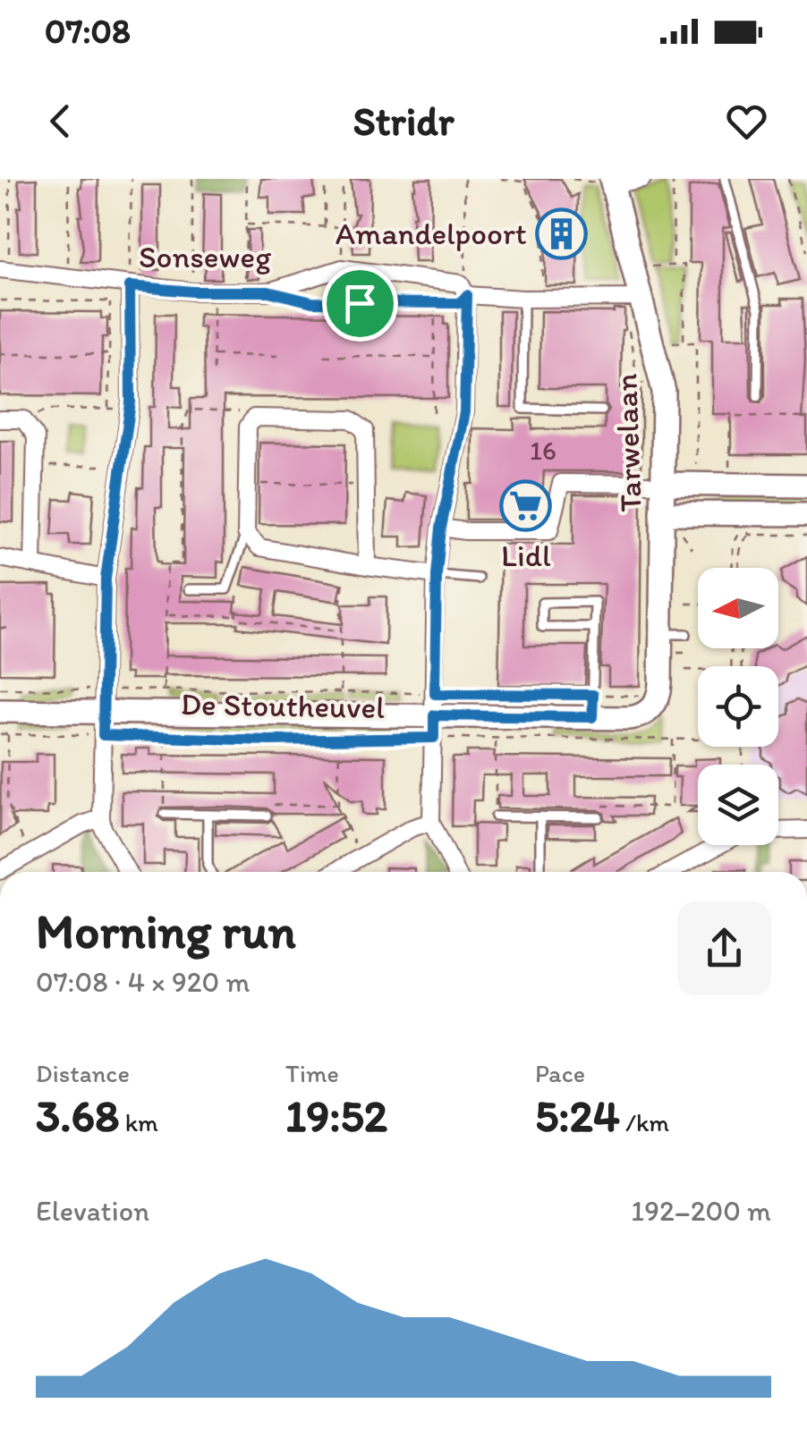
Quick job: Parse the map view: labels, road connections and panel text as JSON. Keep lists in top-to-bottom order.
{
  "streets": {
    "street": ["Sonseweg", "Tarwelaan", "De Stoutheuvel"]
  },
  "crossings": [
    ["Sonseweg", "Tarwelaan"],
    ["Tarwelaan", "De Stoutheuvel"]
  ],
  "places": {
    "building": ["Amandelpoort"],
    "supermarket": ["Lidl"]
  },
  "house_numbers": ["16"],
  "north": "left",
  "page": {
    "status": "07:08",
    "header": "Stridr",
    "heading": ["Morning run", "07:08 · 4 × 920 m"],
    "stats": [
      ["Distance", "3.68 km"],
      ["Time", "19:52"],
      ["Pace", "5:24 /km"]
    ],
    "chart": ["Elevation", "192–200 m"]
  }
}
